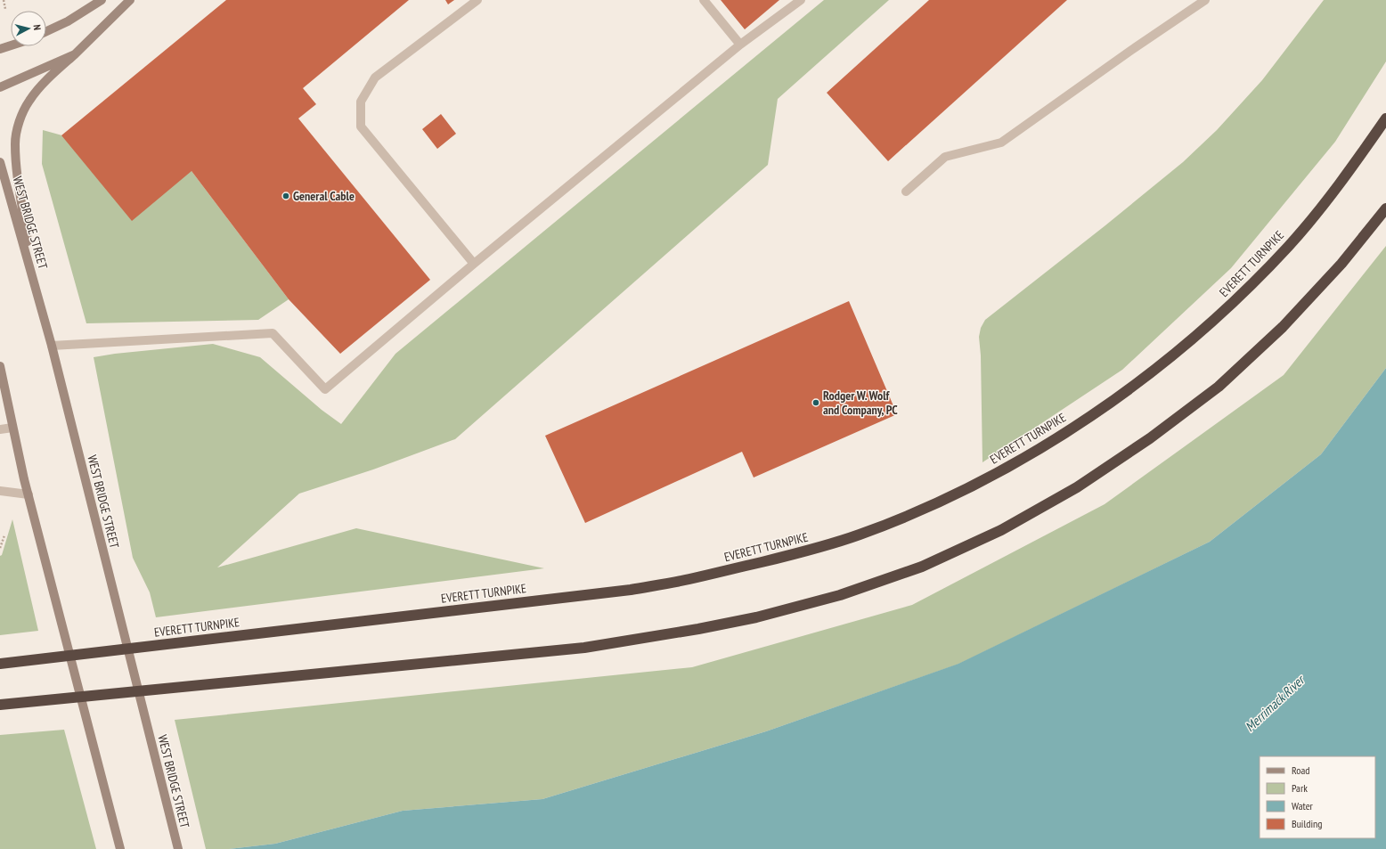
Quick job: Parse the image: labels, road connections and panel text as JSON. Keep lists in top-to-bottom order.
{
  "streets": {
    "highway": ["EVERETT TURNPIKE"],
    "main road": ["WEST BRIDGE STREET"]
  },
  "water": ["Merrimack River"],
  "places": ["General Cable", "Rodger W. Wolf and Company, PC"],
  "legend": [
    "Road",
    "Park",
    "Water",
    "Building"
  ],
  "north": "right"
}
